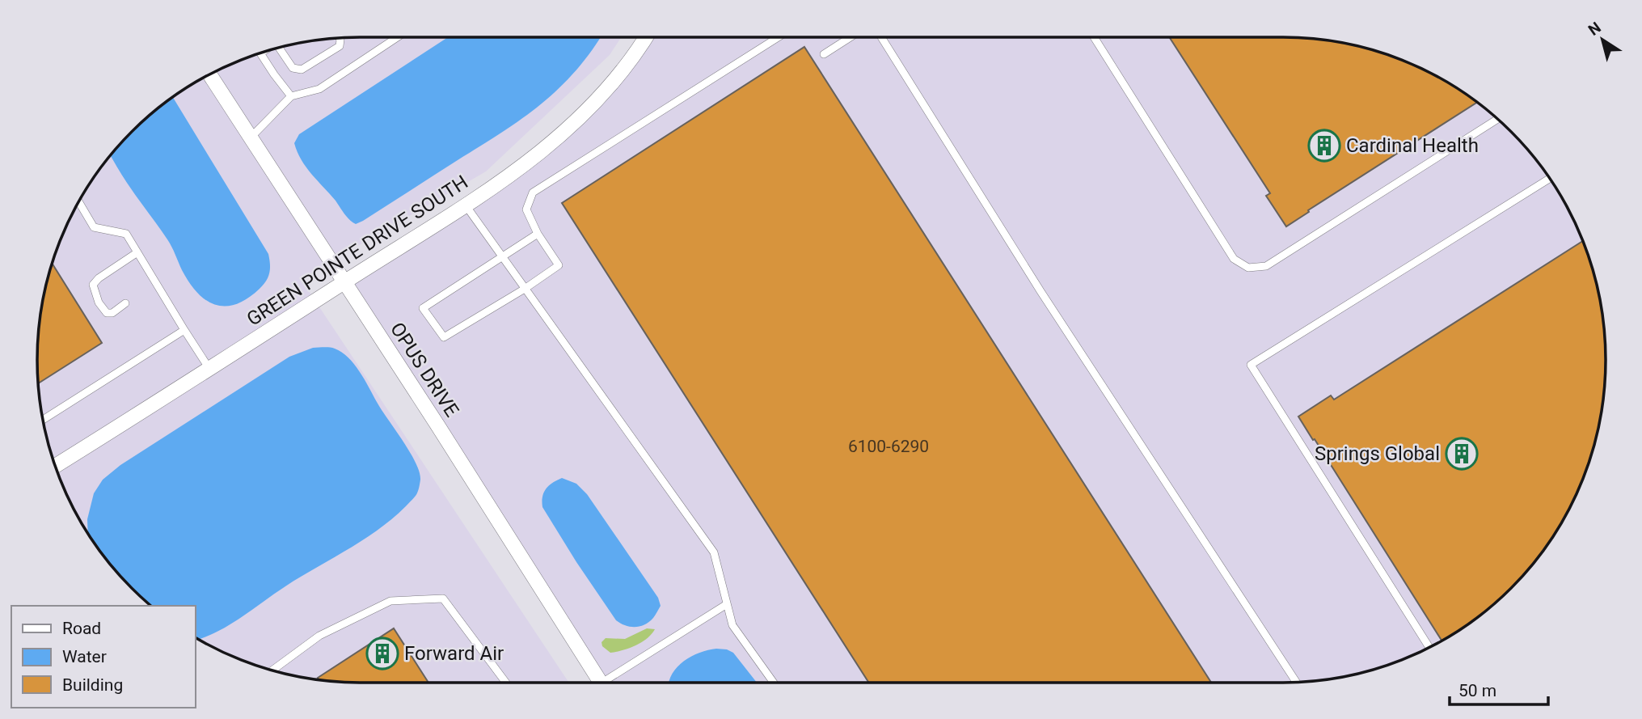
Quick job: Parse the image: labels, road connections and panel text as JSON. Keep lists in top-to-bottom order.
{
  "streets": {
    "street": ["GREEN POINTE DRIVE SOUTH", "OPUS DRIVE"]
  },
  "crossings": [
    ["GREEN POINTE DRIVE SOUTH", "OPUS DRIVE"]
  ],
  "places": {
    "building": ["Cardinal Health", "Springs Global", "Forward Air"]
  },
  "house_numbers": ["6100-6290"],
  "legend": ["Road", "Water", "Building"],
  "scale_bar": "50 m",
  "north": "top left"
}
